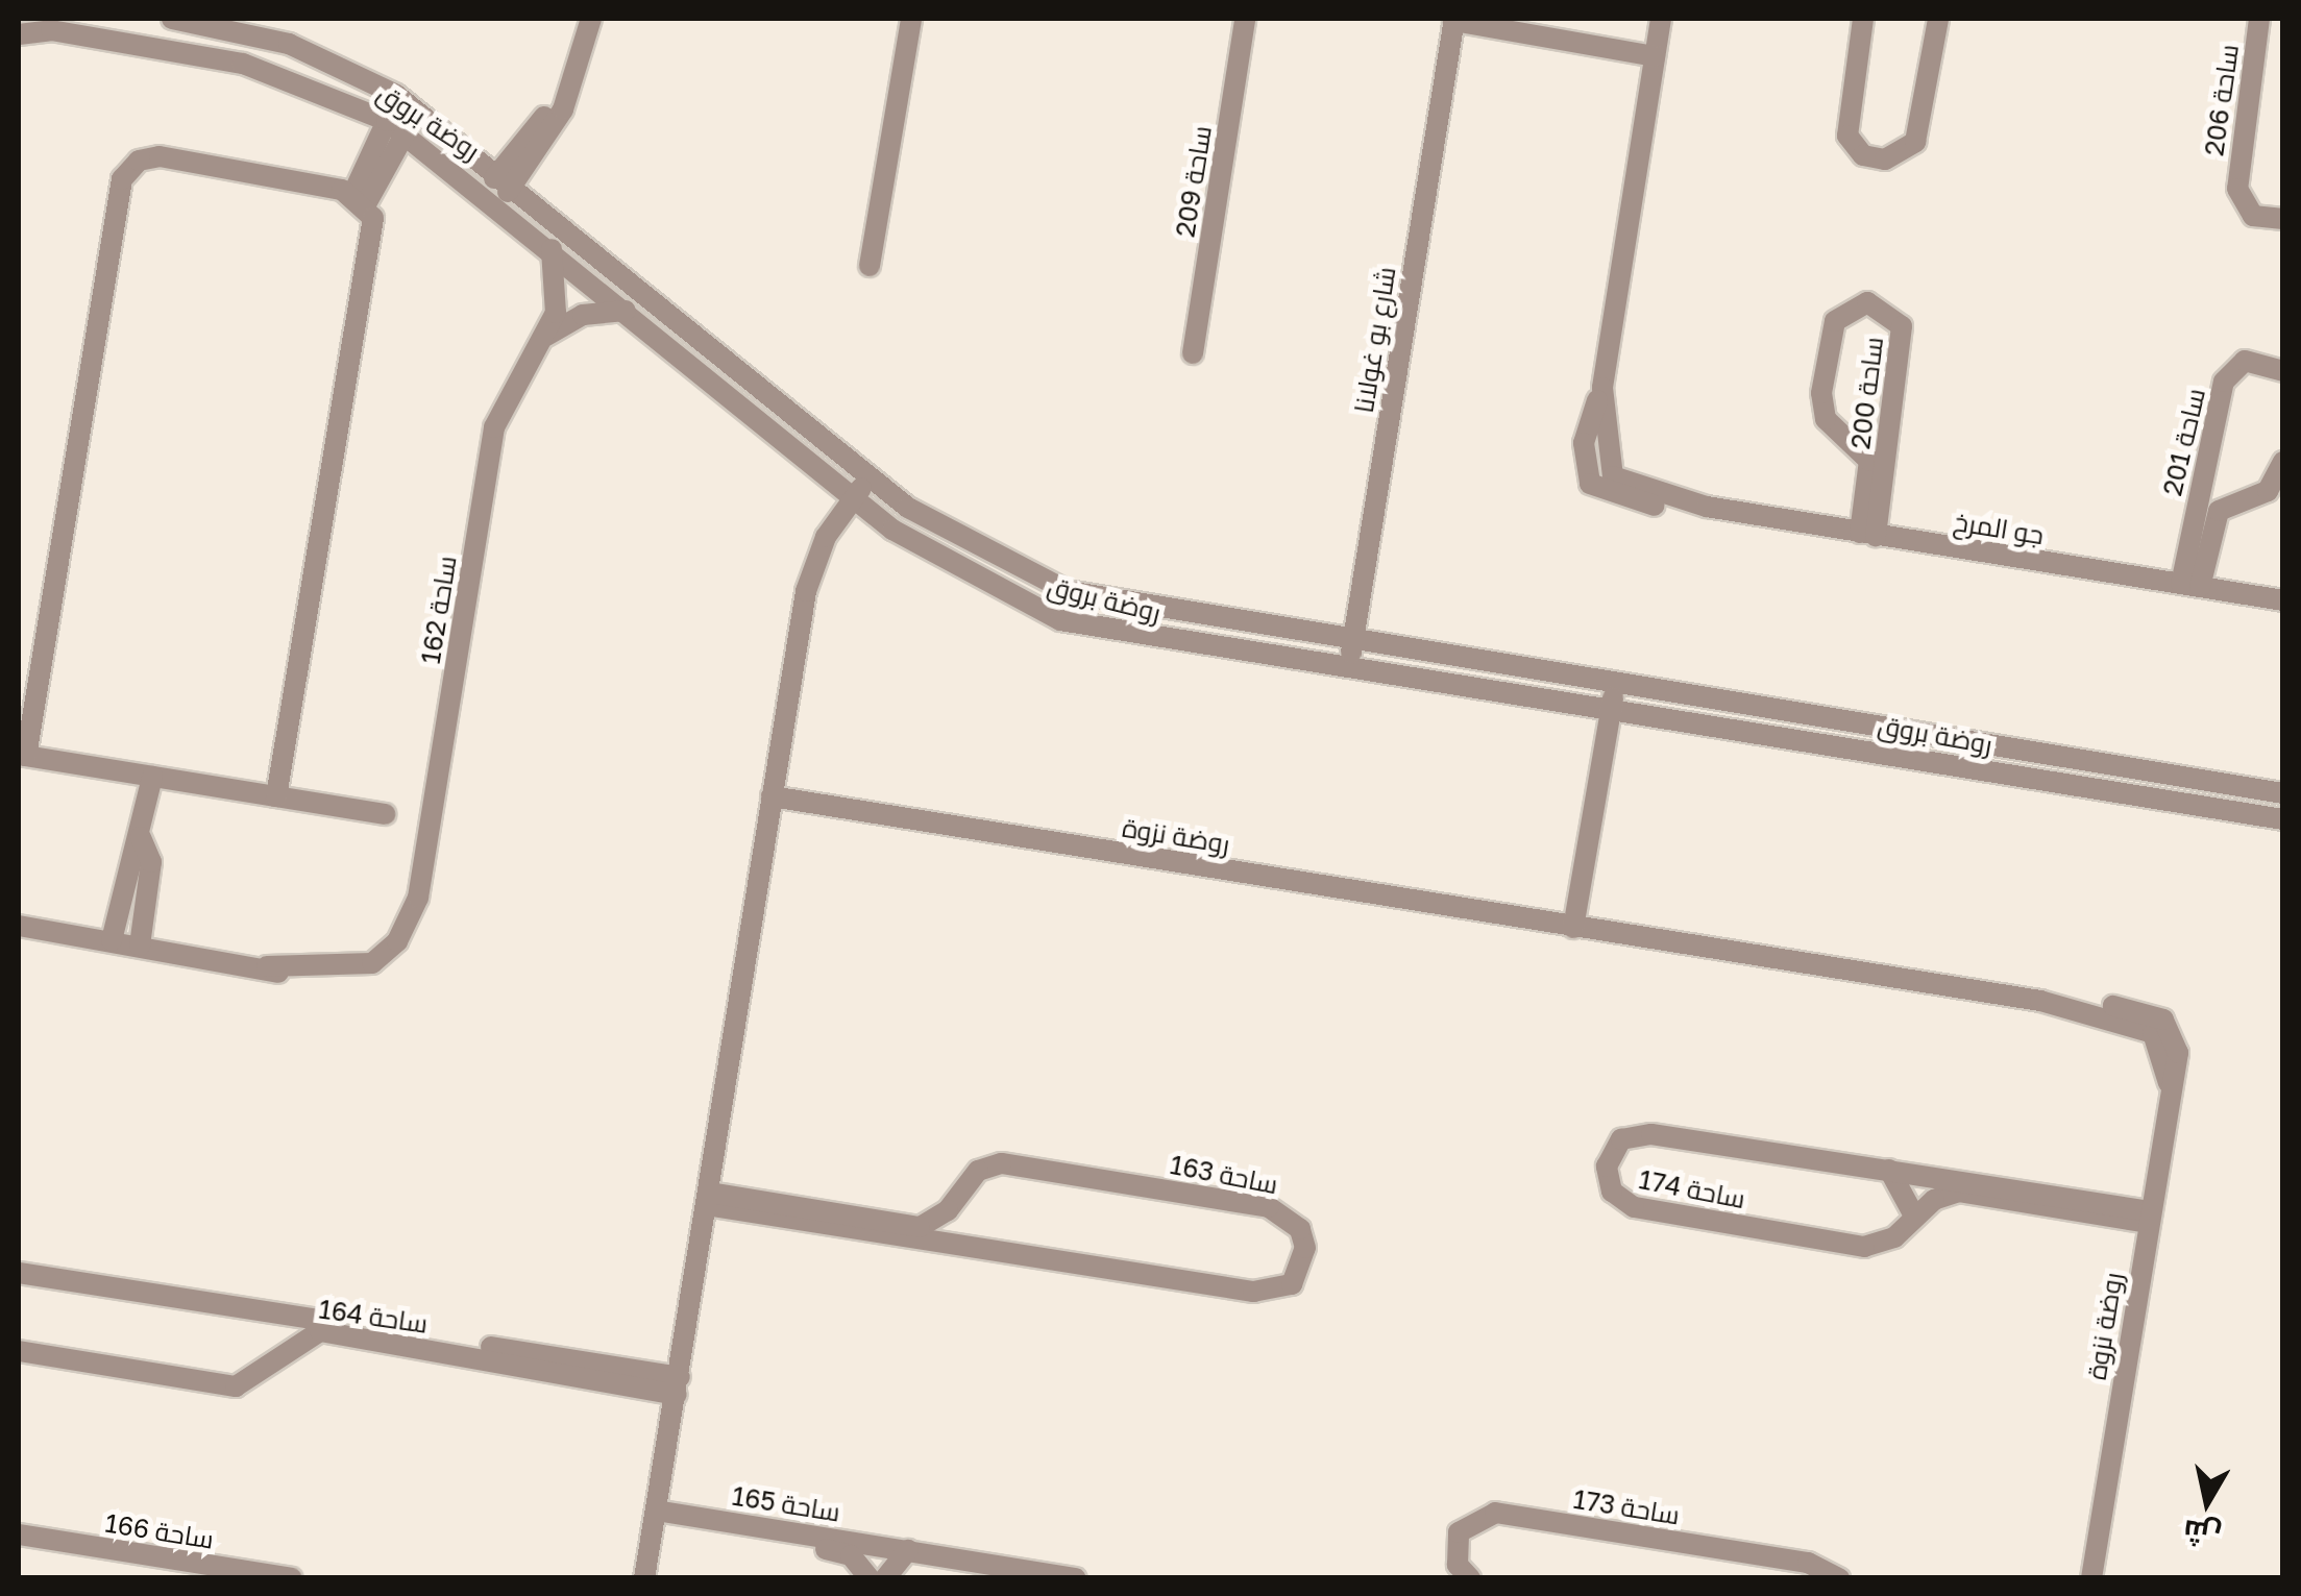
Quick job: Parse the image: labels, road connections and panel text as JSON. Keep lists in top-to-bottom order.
{
  "streets": {
    "street": [
      "ساحة 206",
      "روضة بروق",
      "ساحة 209",
      "شارع بو غولانا",
      "ساحة 200",
      "ساحة 201",
      "جو المرخ",
      "ساحة 162",
      "روضة نزوة",
      "ساحة 163",
      "ساحة 174",
      "ساحة 164",
      "ساحة 165",
      "ساحة 173",
      "ساحة 166"
    ]
  },
  "crossings": [
    ["روضة بروق", "شارع بو غولانا"],
    ["روضة بروق", "ساحة 162"],
    ["ساحة 200", "جو المرخ"],
    ["ساحة 201", "جو المرخ"],
    ["روضة نزوة", "ساحة 174"]
  ],
  "north": "bottom"
}
